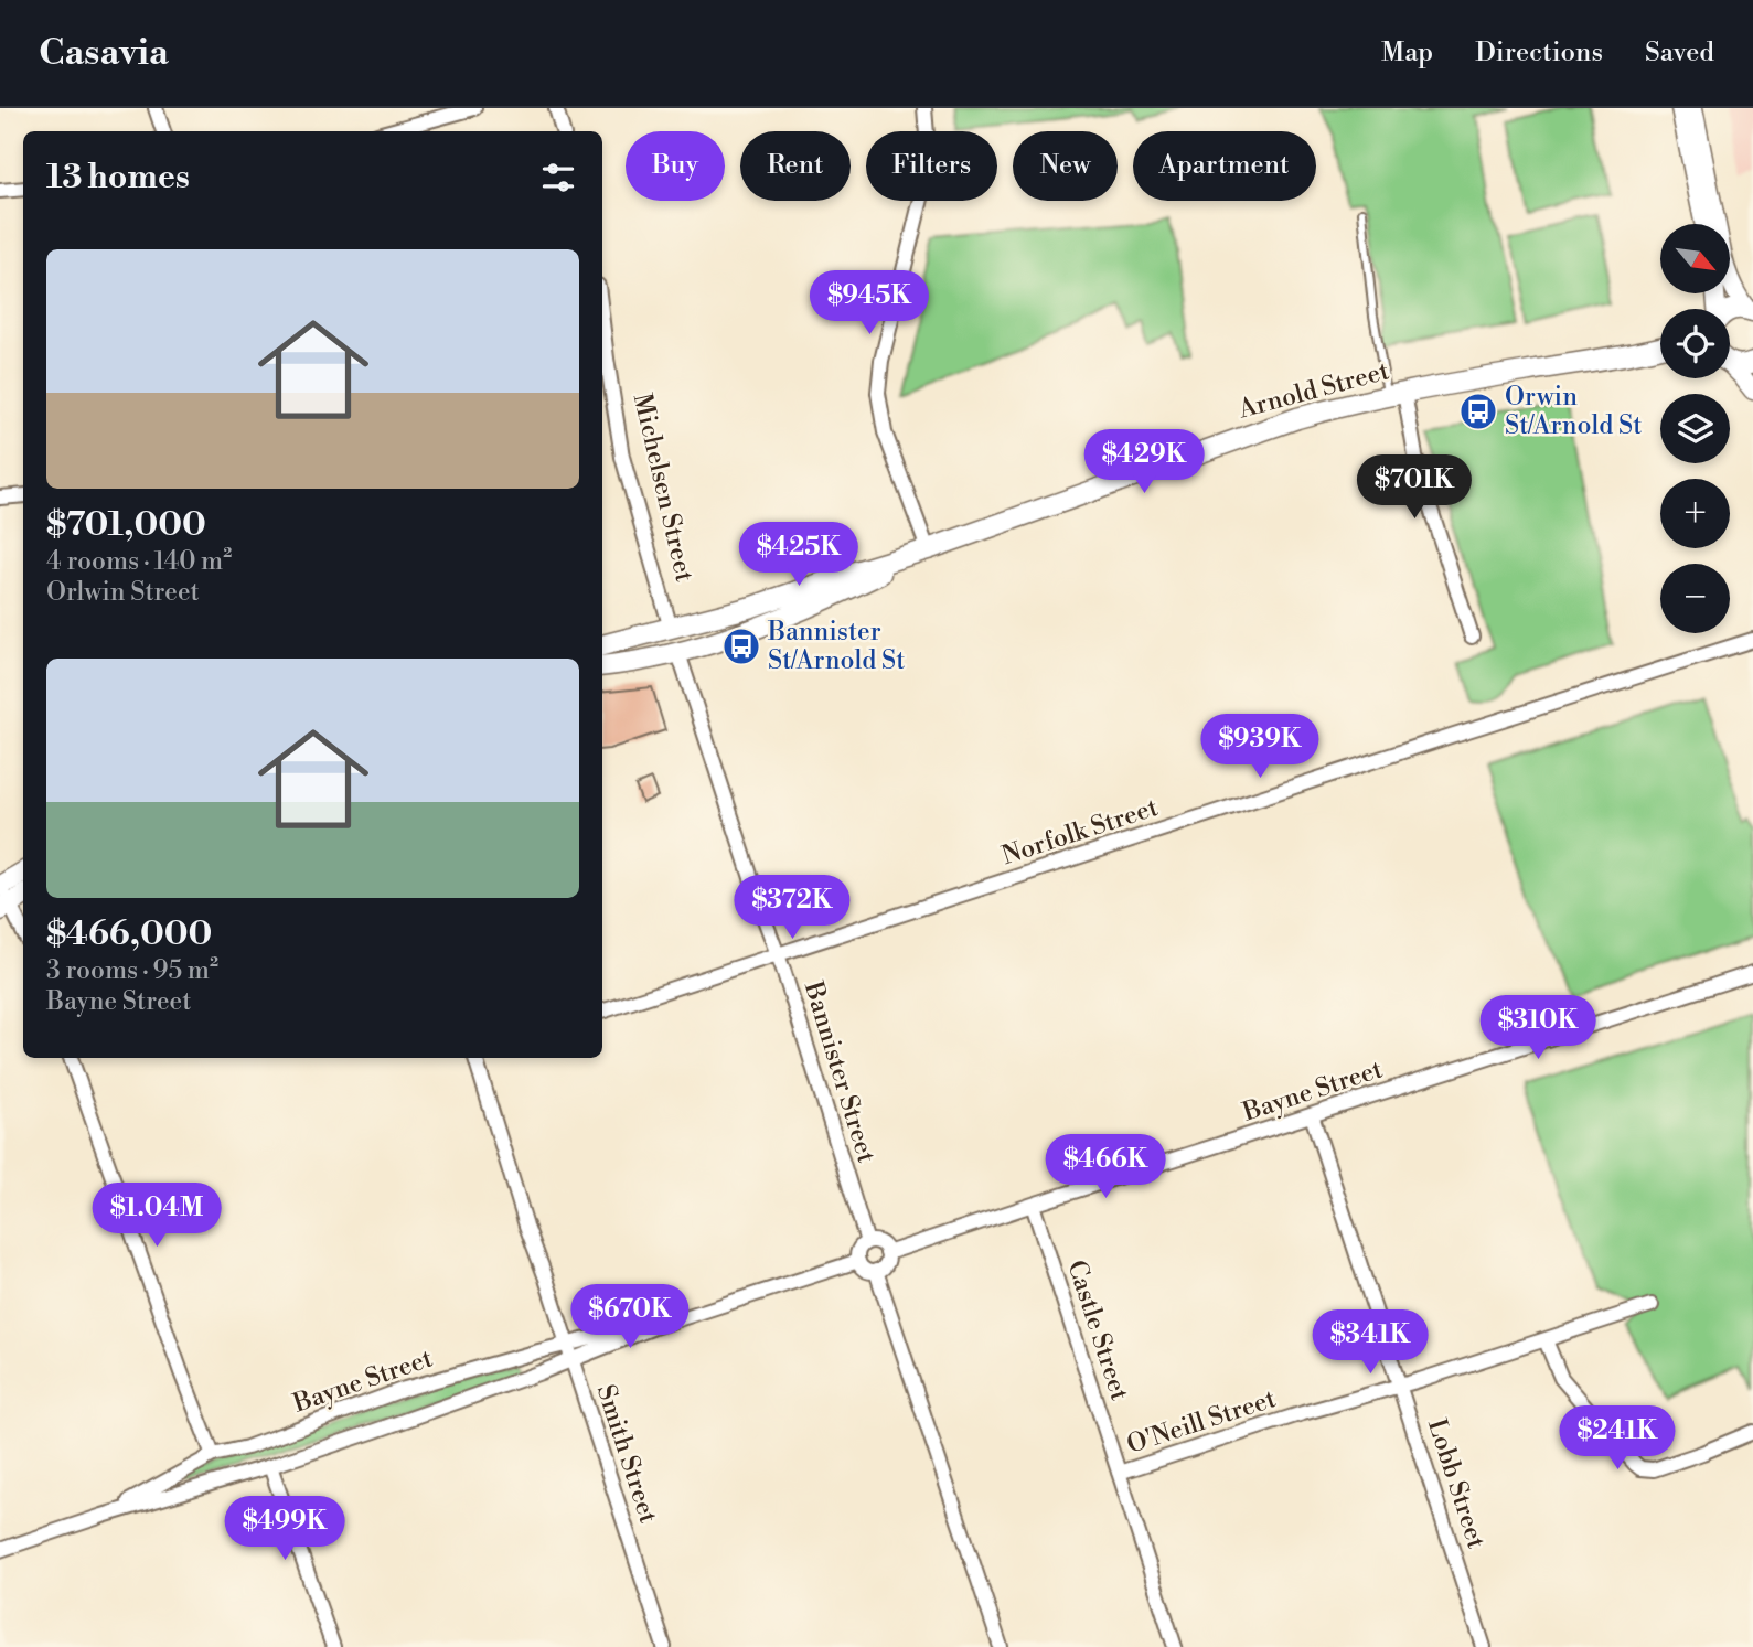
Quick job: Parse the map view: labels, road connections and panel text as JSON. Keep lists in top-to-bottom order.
{
  "streets": {
    "main road": ["Arnold Street", "Michelsen Street"],
    "street": [
      "Norfolk Street",
      "Bannister Street",
      "Bayne Street",
      "Castle Street",
      "O'Neill Street",
      "Smith Street",
      "Lobb Street"
    ]
  },
  "crossings": [
    ["Arnold Street", "Michelsen Street"],
    ["Arnold Street", "Bannister Street"],
    ["Michelsen Street", "Bannister Street"],
    ["Norfolk Street", "Bannister Street"],
    ["Bannister Street", "Bayne Street"],
    ["Bayne Street", "Castle Street"],
    ["Bayne Street", "Smith Street"],
    ["Bayne Street", "Lobb Street"],
    ["Castle Street", "O'Neill Street"],
    ["O'Neill Street", "Lobb Street"]
  ],
  "places": {
    "bus stop": ["Orwin St/Arnold St", "Bannister St/Arnold St"]
  },
  "north": "bottom right",
  "page": {
    "header": "Casavia",
    "nav": ["Map", "Directions", "Saved"],
    "chip": [
      "Buy",
      "Rent",
      "Filters",
      "New",
      "Apartment"
    ],
    "heading": "13 homes",
    "map_buttons": ["+", "−"],
    "list": [
      {
        "name": "$701,000",
        "note": "4 rooms · 140 m² · Orlwin Street"
      },
      {
        "name": "$466,000",
        "note": "3 rooms · 95 m² · Bayne Street"
      }
    ],
    "price": [
      "$945K",
      "$429K",
      "$701K",
      "$425K",
      "$939K",
      "$372K",
      "$310K",
      "$466K",
      "$1.04M",
      "$670K",
      "$341K",
      "$241K",
      "$499K"
    ]
  }
}
